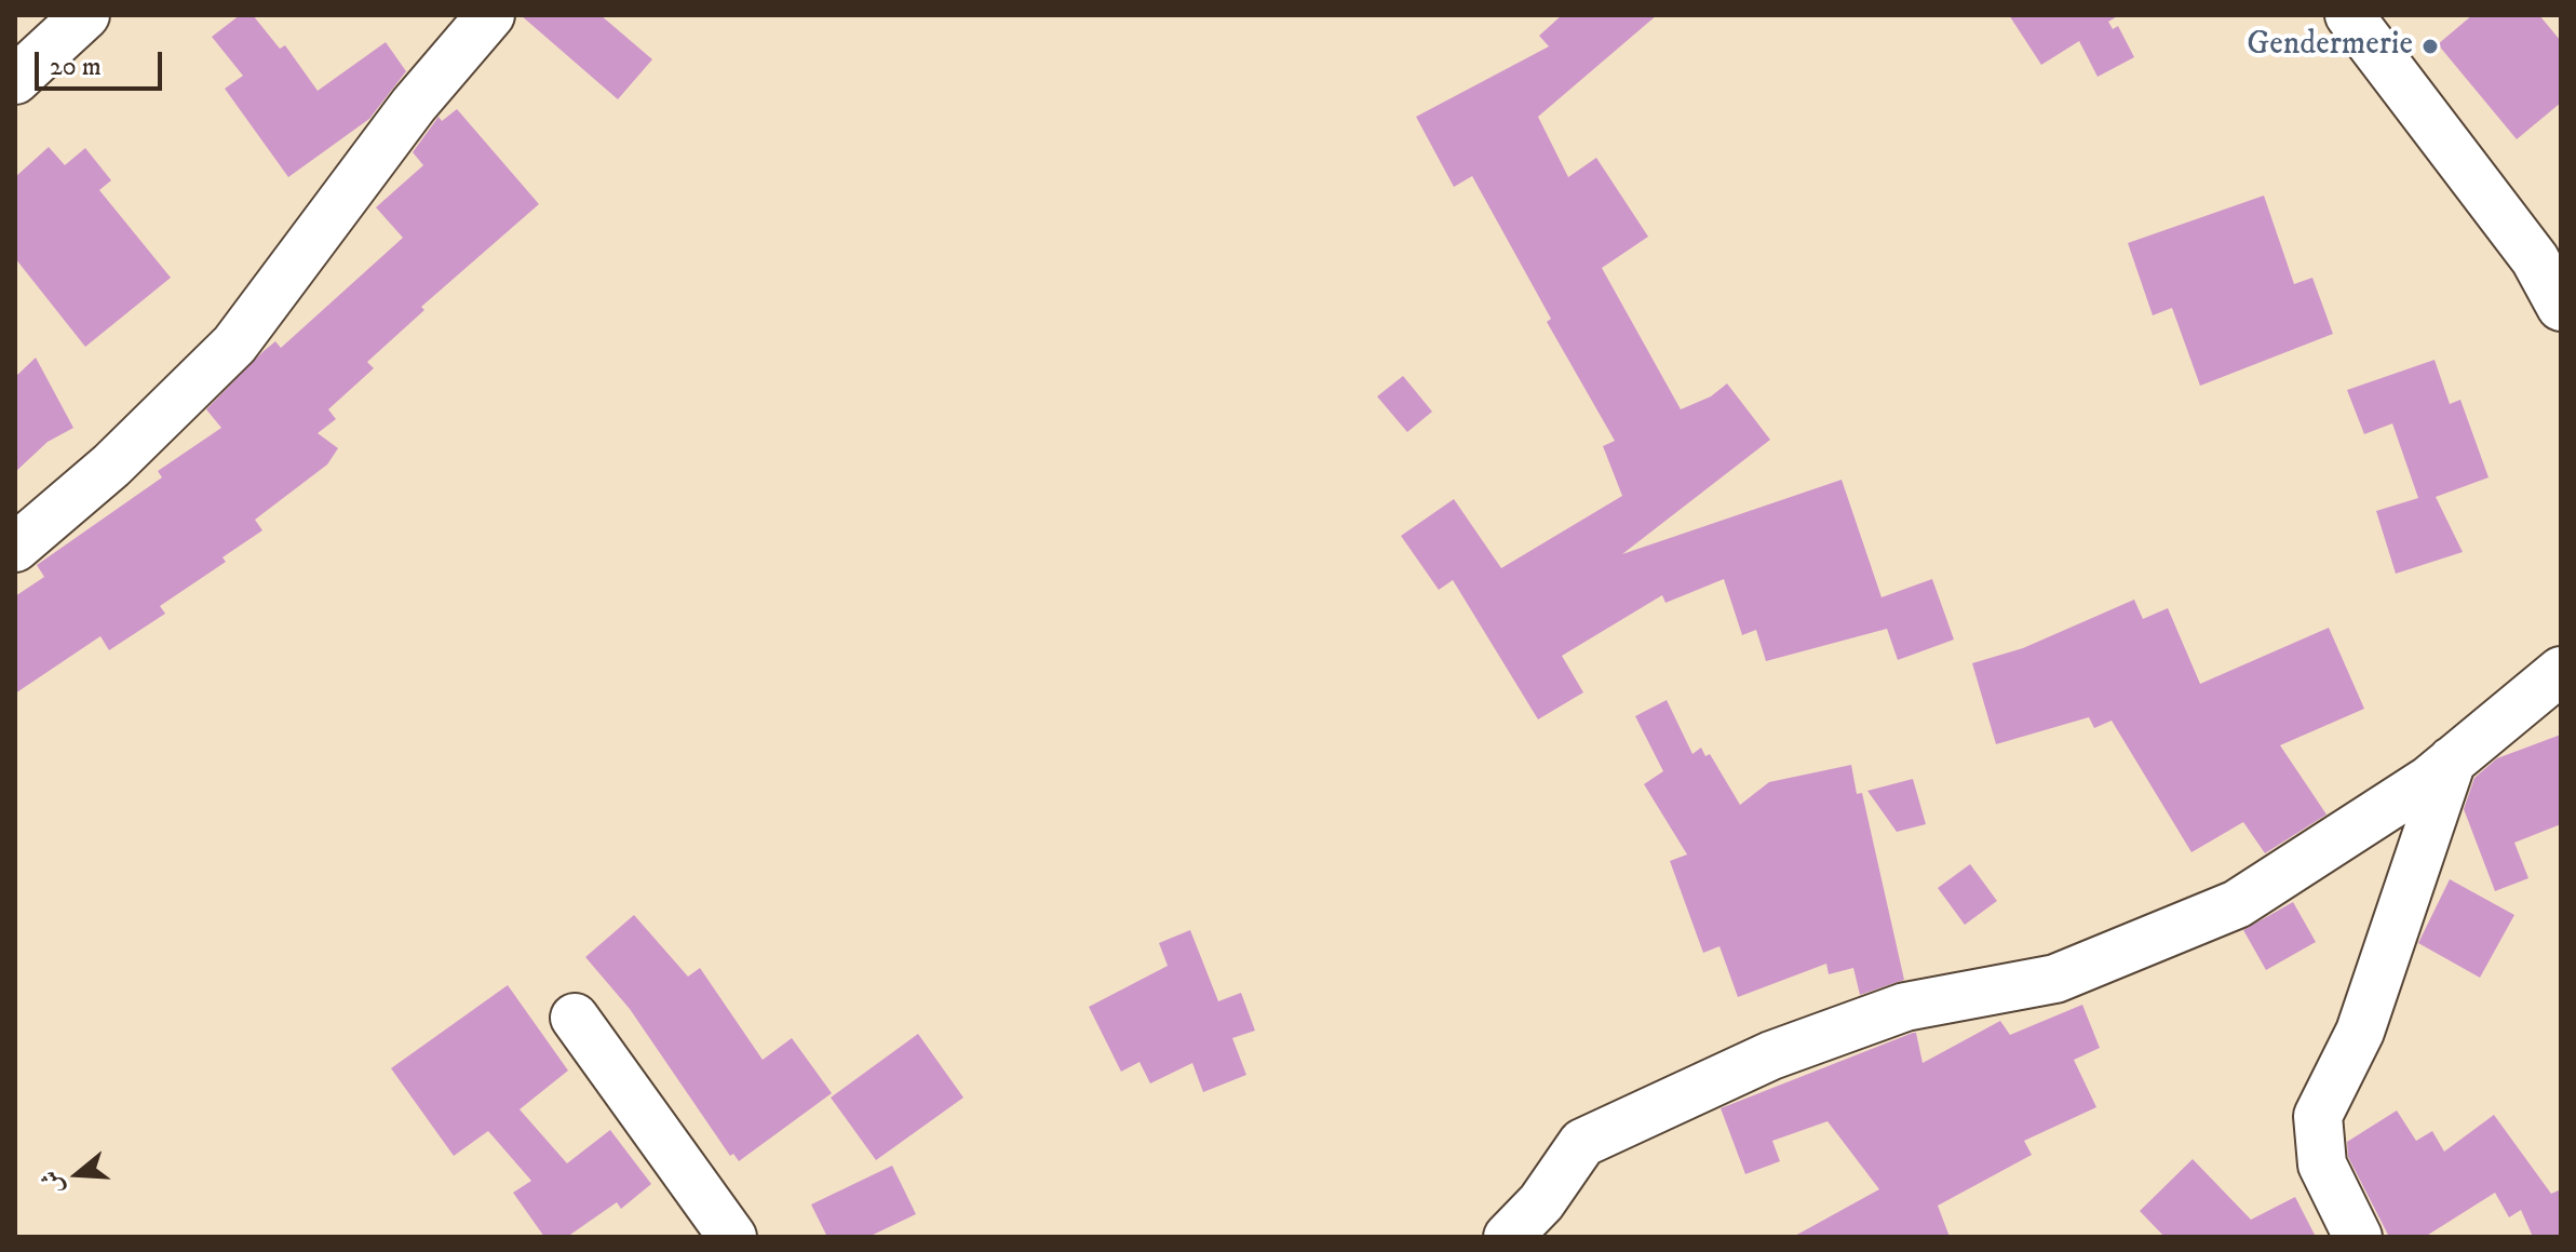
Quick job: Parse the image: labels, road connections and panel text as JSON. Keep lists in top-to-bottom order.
{
  "places": ["Gendermerie"],
  "scale_bar": "20 m",
  "north": "left"
}
